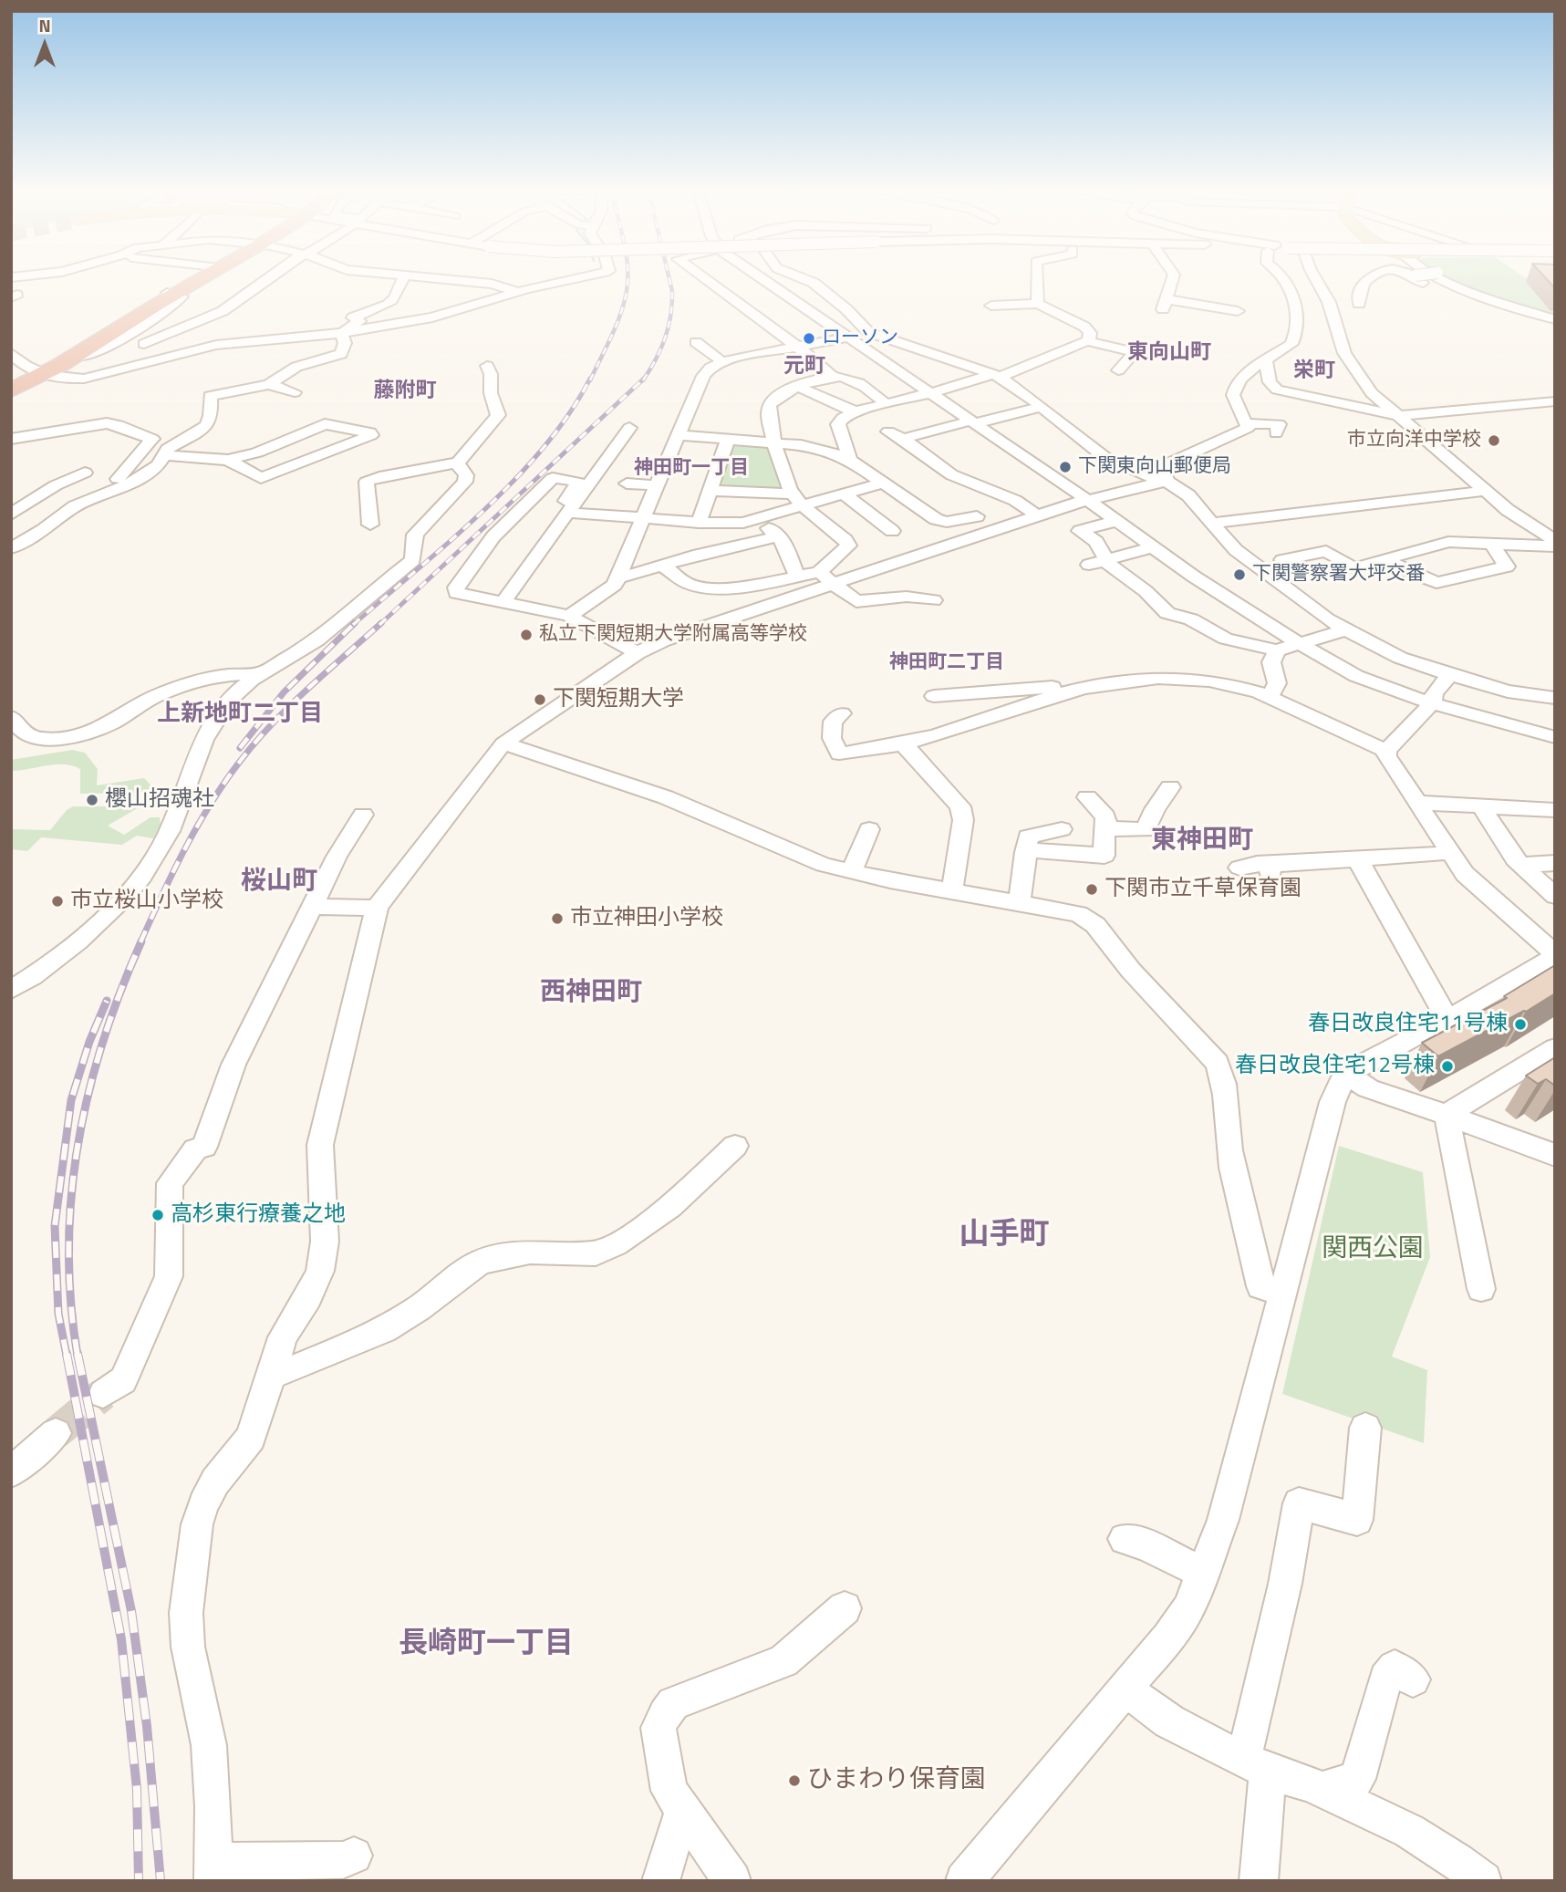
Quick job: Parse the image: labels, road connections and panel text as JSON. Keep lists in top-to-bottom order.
{
  "districts": [
    "東向山町",
    "元町",
    "栄町",
    "藤附町",
    "神田町一丁目",
    "神田町二丁目",
    "上新地町二丁目",
    "東神田町",
    "桜山町",
    "西神田町",
    "山手町",
    "長崎町一丁目"
  ],
  "parks": ["関西公園"],
  "places": [
    "ローソン",
    "市立向洋中学校",
    "下関東向山郵便局",
    "下関警察署大坪交番",
    "私立下関短期大学附属高等学校",
    "下関短期大学",
    "櫻山招魂社",
    "下関市立千草保育園",
    "市立桜山小学校",
    "市立神田小学校",
    "春日改良住宅11号棟",
    "春日改良住宅12号棟",
    "高杉東行療養之地",
    "ひまわり保育園"
  ],
  "north": "top"
}
